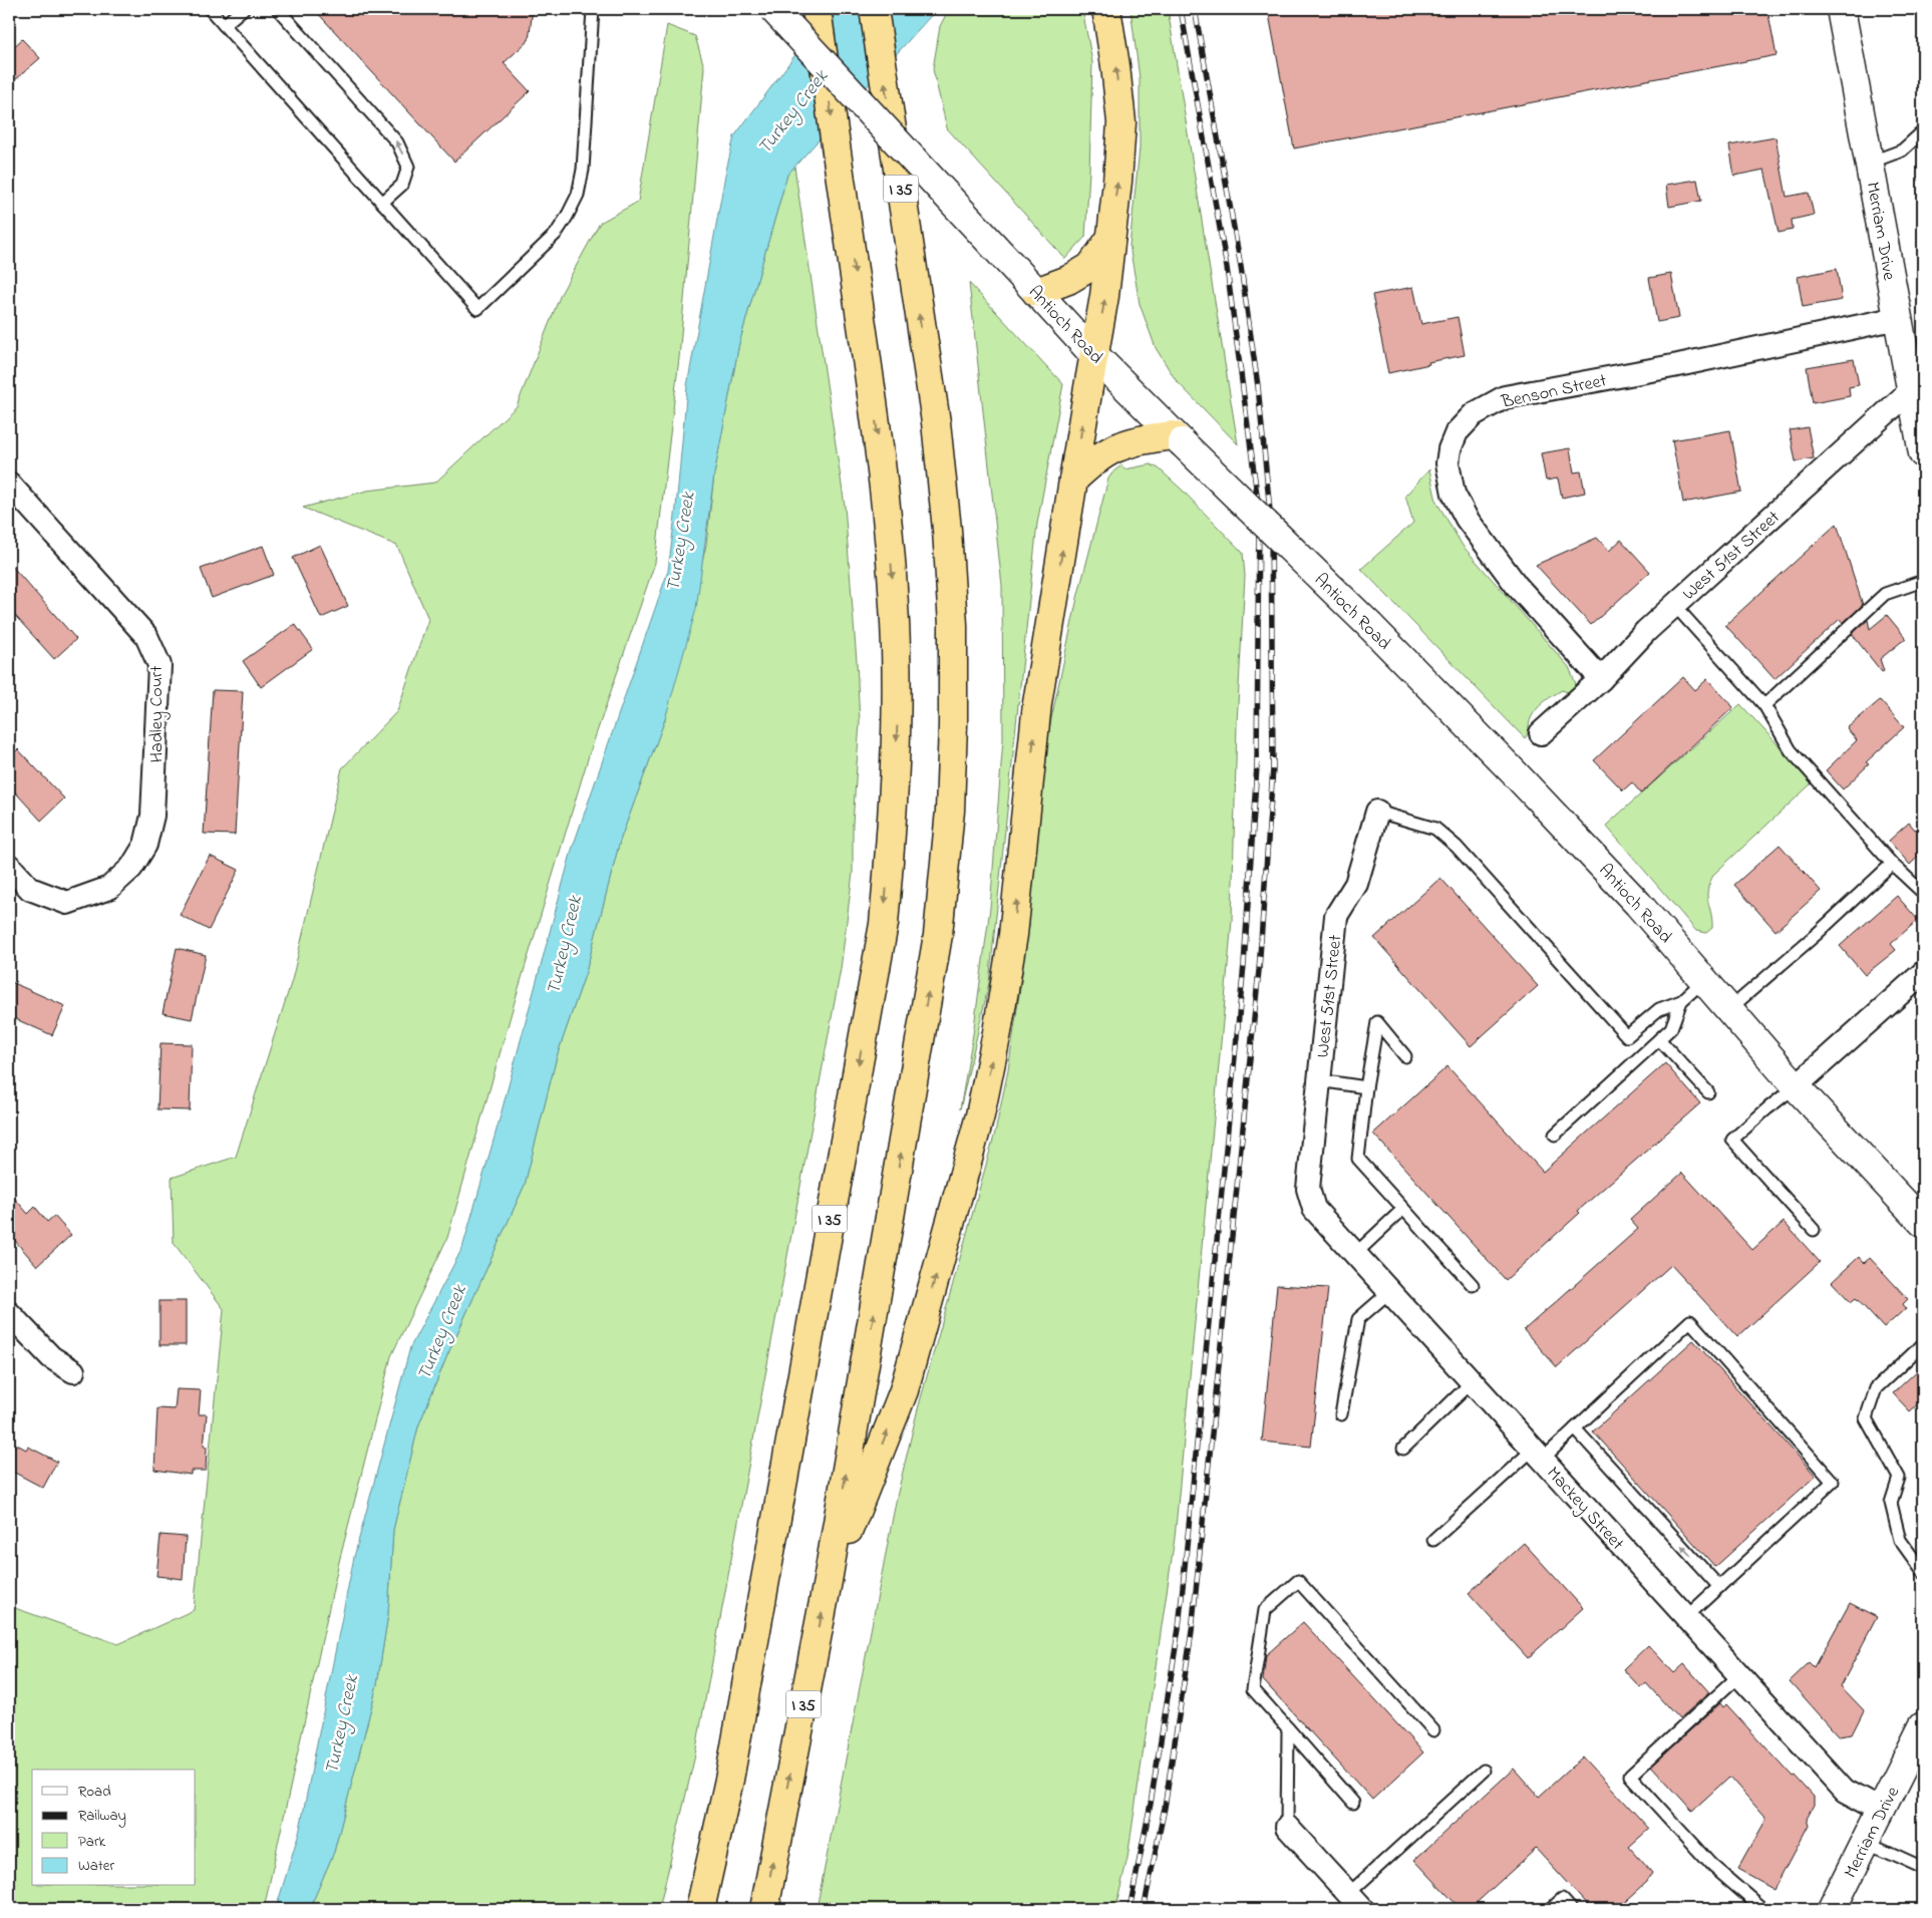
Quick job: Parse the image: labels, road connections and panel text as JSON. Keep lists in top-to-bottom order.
{
  "streets": {
    "highway": ["I 35"],
    "main road": ["Merriam Drive", "Antioch Road"],
    "street": [
      "Benson Street",
      "West 51st Street",
      "Hadley Court",
      "Mackey Street"
    ]
  },
  "crossings": [
    ["Merriam Drive", "Benson Street"],
    ["Merriam Drive", "West 51st Street"],
    ["Merriam Drive", "Mackey Street"],
    ["Benson Street", "West 51st Street"],
    ["West 51st Street", "Mackey Street"]
  ],
  "water": ["Turkey Creek"],
  "legend": [
    "Road",
    "Railway",
    "Park",
    "Water"
  ]
}
